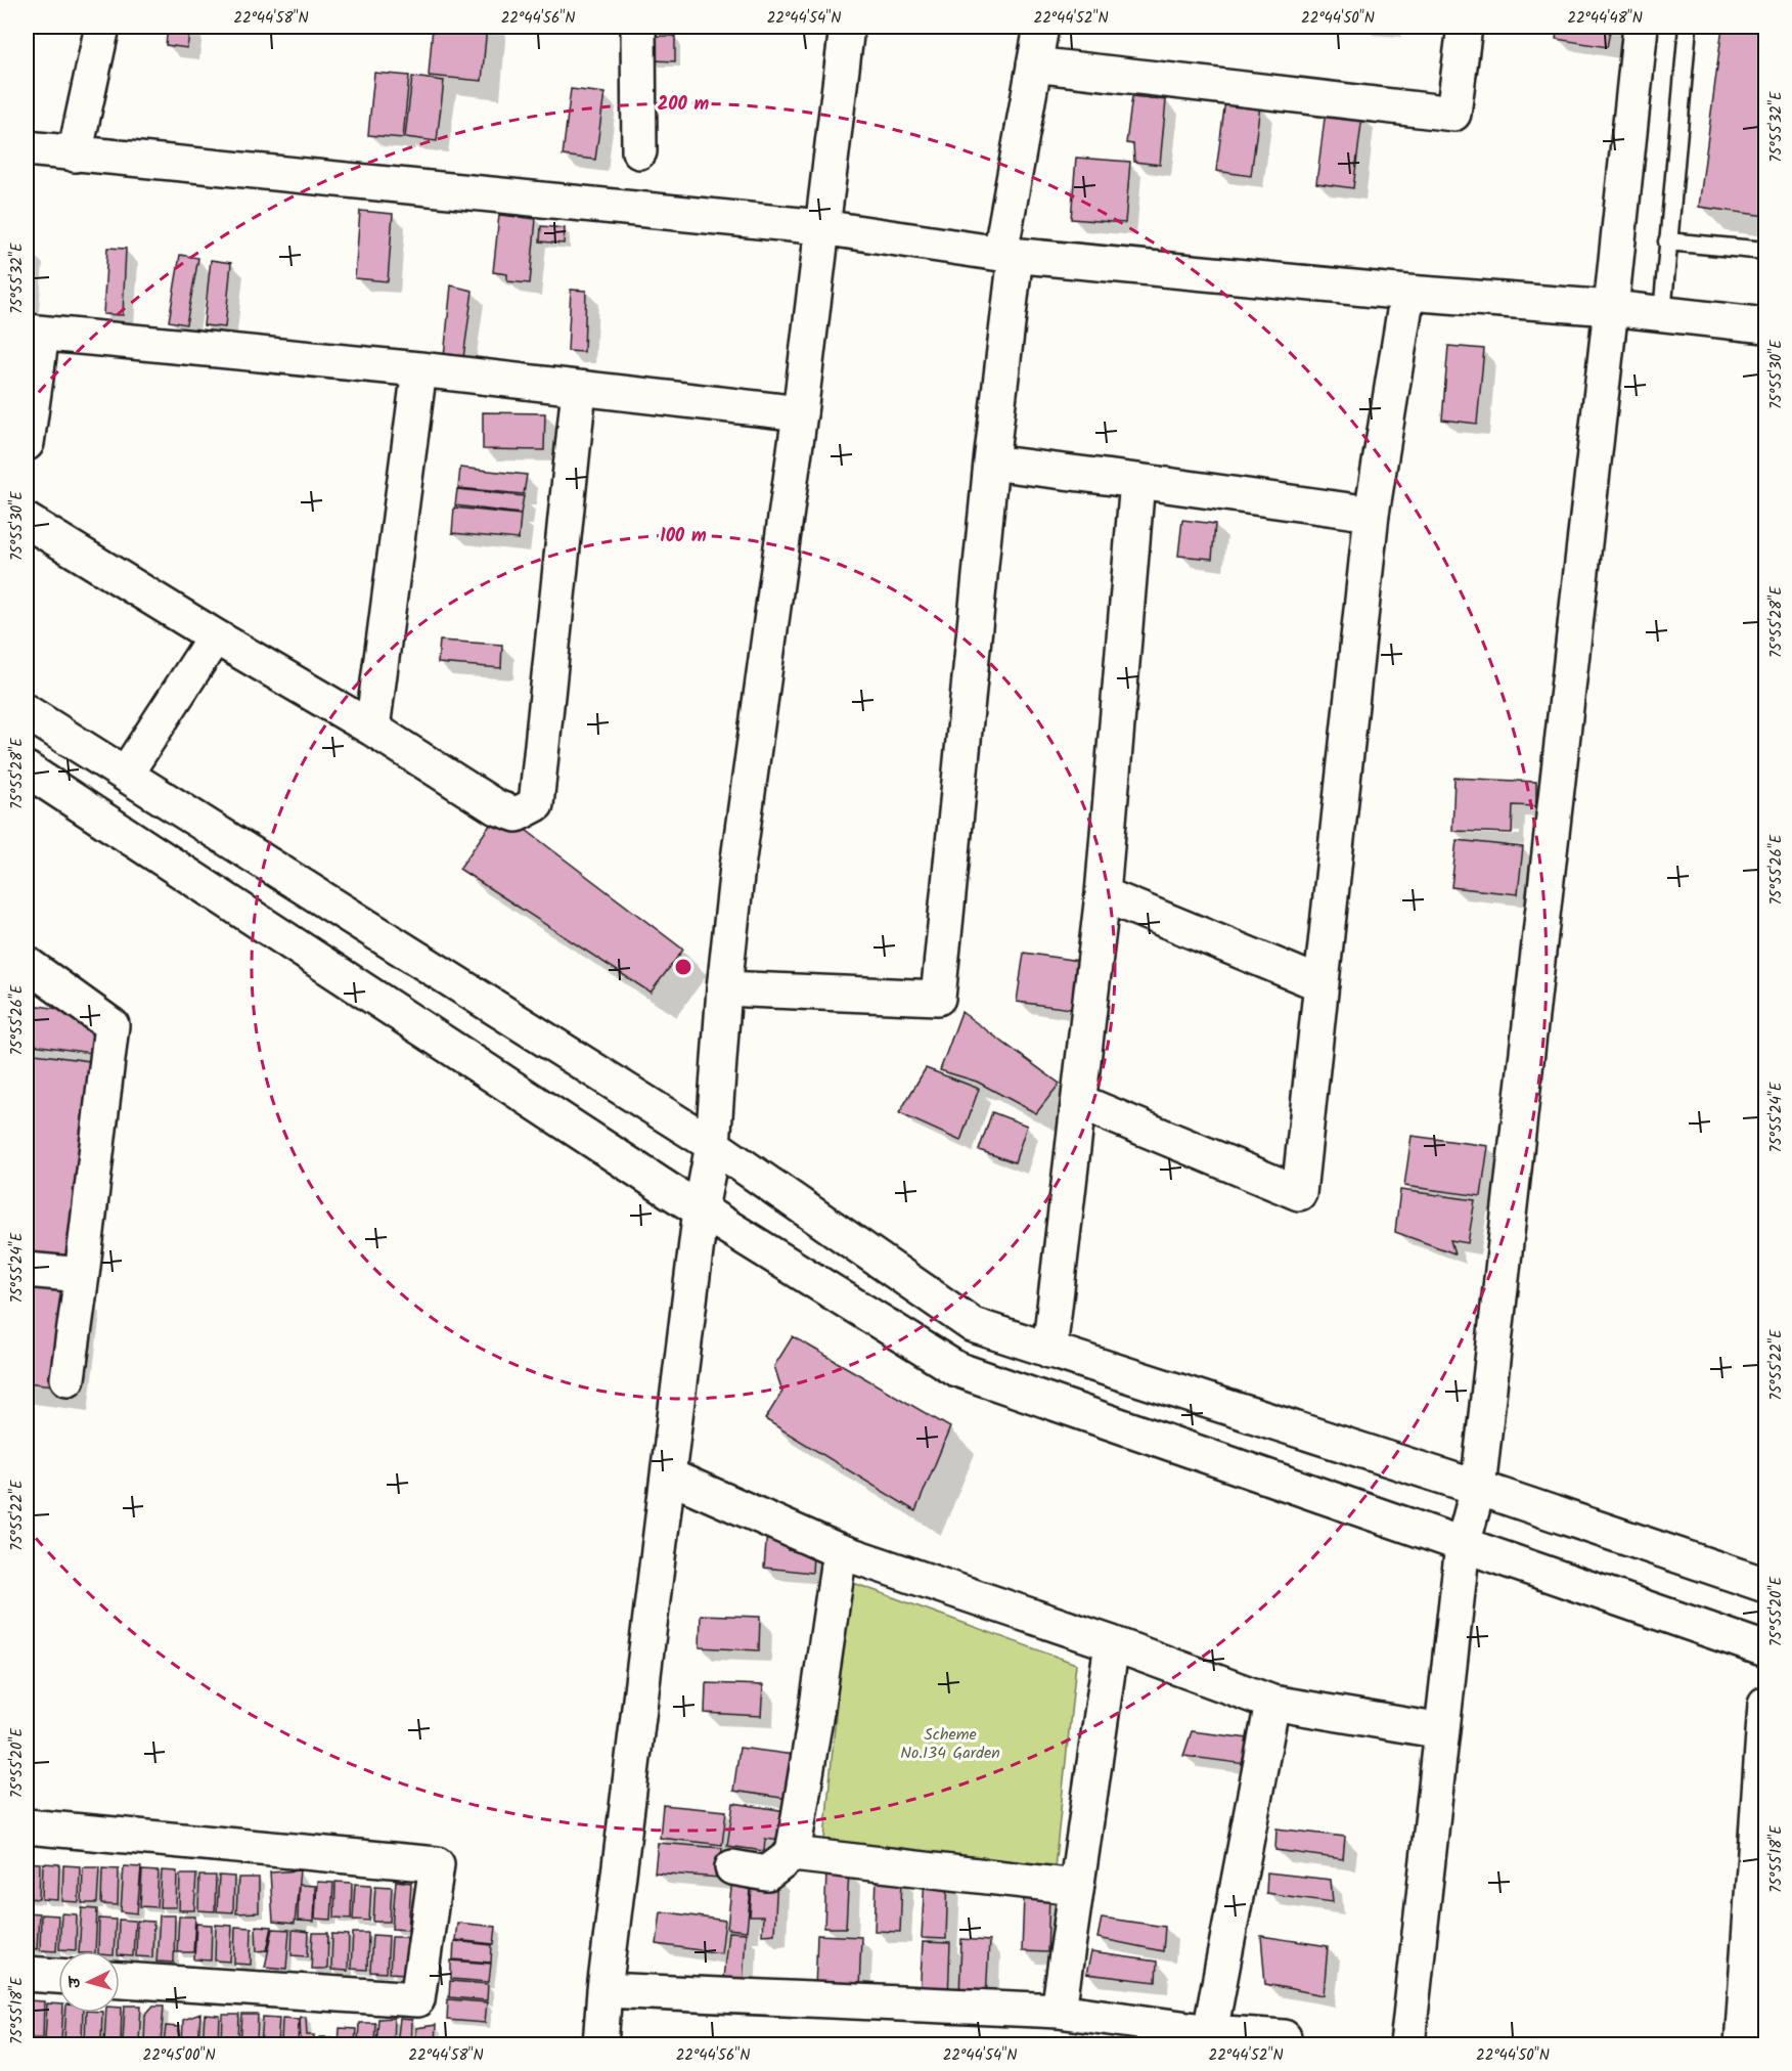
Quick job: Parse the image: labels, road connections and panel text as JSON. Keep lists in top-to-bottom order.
{
  "parks": ["Scheme No.134 Garden"],
  "north": "left",
  "coordinates": [
    "22°44'58\"N",
    "22°44'56\"N",
    "22°44'54\"N",
    "22°44'52\"N",
    "22°44'50\"N",
    "22°44'48\"N",
    "75°55'32\"E",
    "75°55'30\"E",
    "75°55'28\"E",
    "75°55'26\"E",
    "75°55'24\"E",
    "75°55'22\"E",
    "75°55'20\"E",
    "75°55'18\"E",
    "22°45'00\"N"
  ],
  "rings": ["200 m", "100 m"]
}
